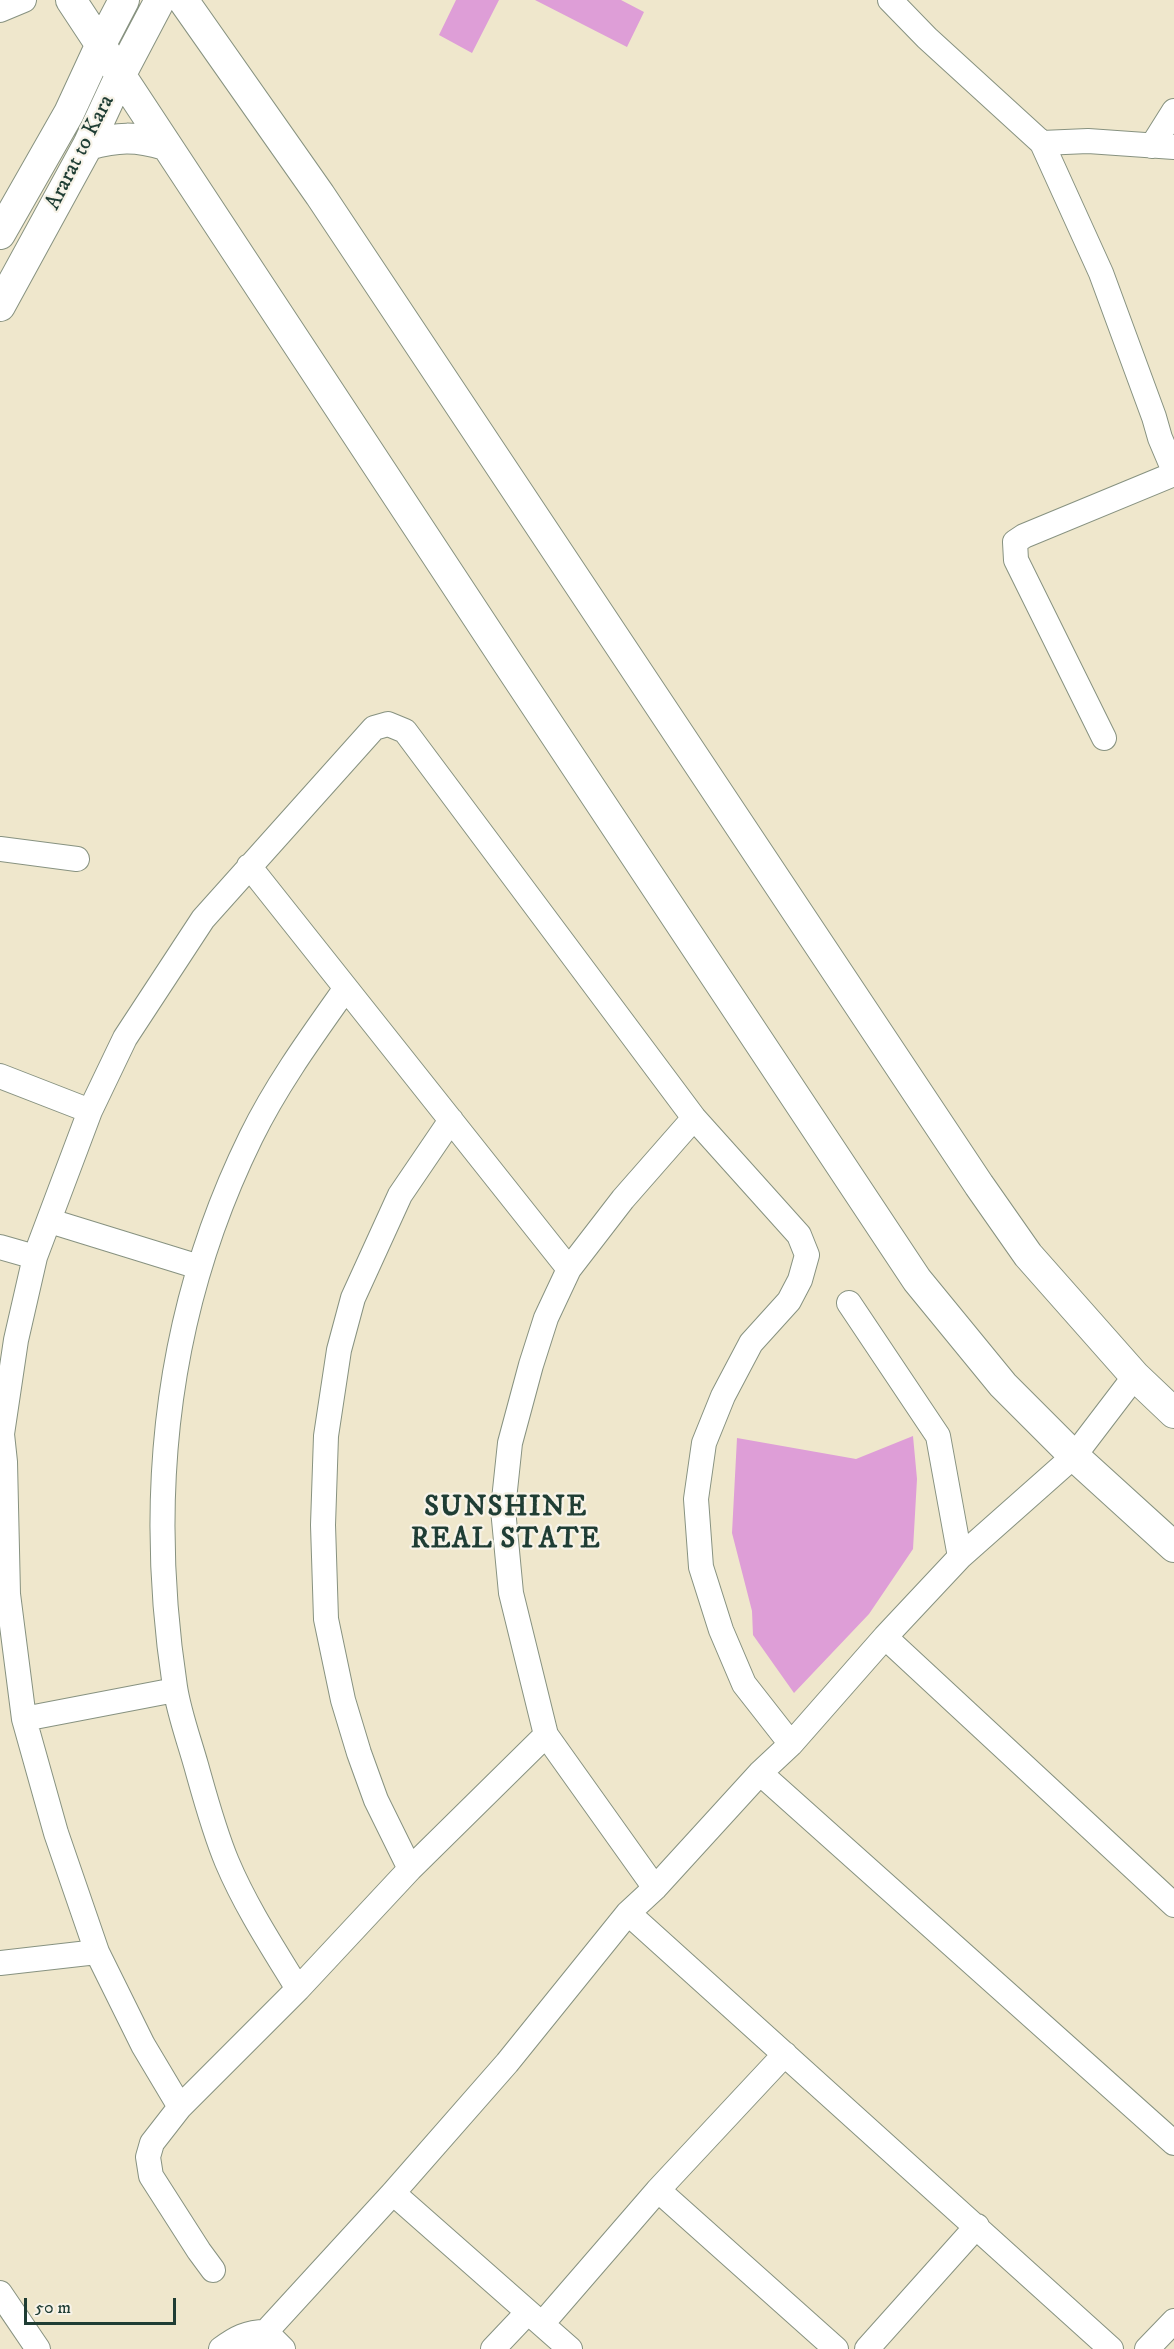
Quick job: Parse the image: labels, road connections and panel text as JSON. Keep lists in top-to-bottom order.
{
  "streets": {
    "main road": ["Ararat to Kara"]
  },
  "districts": ["SUNSHINE REAL STATE"],
  "scale_bar": "50 m"
}
